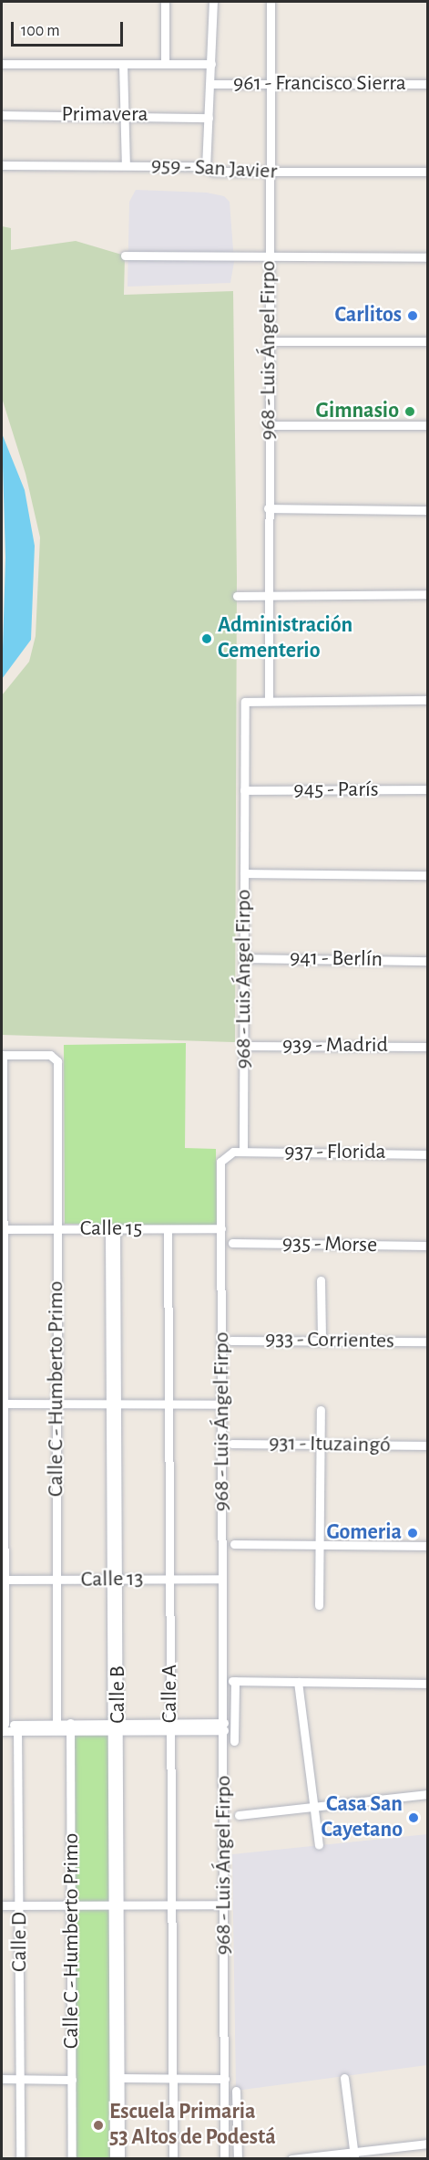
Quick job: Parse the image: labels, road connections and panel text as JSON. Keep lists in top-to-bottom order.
{
  "streets": {
    "street": [
      "961 - Francisco Sierra",
      "Primavera",
      "959 - San Javier",
      "968 - Luis Ángel Firpo",
      "945 - París",
      "941 - Berlín",
      "939 - Madrid",
      "937 - Florida",
      "Calle 15",
      "935 - Morse",
      "933 - Corrientes",
      "Calle C - Humberto Primo",
      "931 - Ituzaingó",
      "Calle 13",
      "Calle A",
      "Calle B",
      "Calle D"
    ]
  },
  "crossings": [
    ["961 - Francisco Sierra", "968 - Luis Ángel Firpo"],
    ["959 - San Javier", "968 - Luis Ángel Firpo"],
    ["968 - Luis Ángel Firpo", "945 - París"],
    ["968 - Luis Ángel Firpo", "941 - Berlín"],
    ["968 - Luis Ángel Firpo", "939 - Madrid"],
    ["968 - Luis Ángel Firpo", "937 - Florida"],
    ["968 - Luis Ángel Firpo", "Calle 15"],
    ["968 - Luis Ángel Firpo", "Calle 13"],
    ["Calle 15", "Calle C - Humberto Primo"],
    ["Calle 15", "Calle A"],
    ["Calle 15", "Calle B"],
    ["Calle C - Humberto Primo", "Calle 13"],
    ["Calle 13", "Calle A"],
    ["Calle 13", "Calle B"]
  ],
  "places": [
    "Carlitos",
    "Gimnasio",
    "Administración Cementerio",
    "Gomeria",
    "Casa San Cayetano",
    "Escuela Primaria 53 Altos de Podestá"
  ],
  "scale_bar": "100 m"
}
